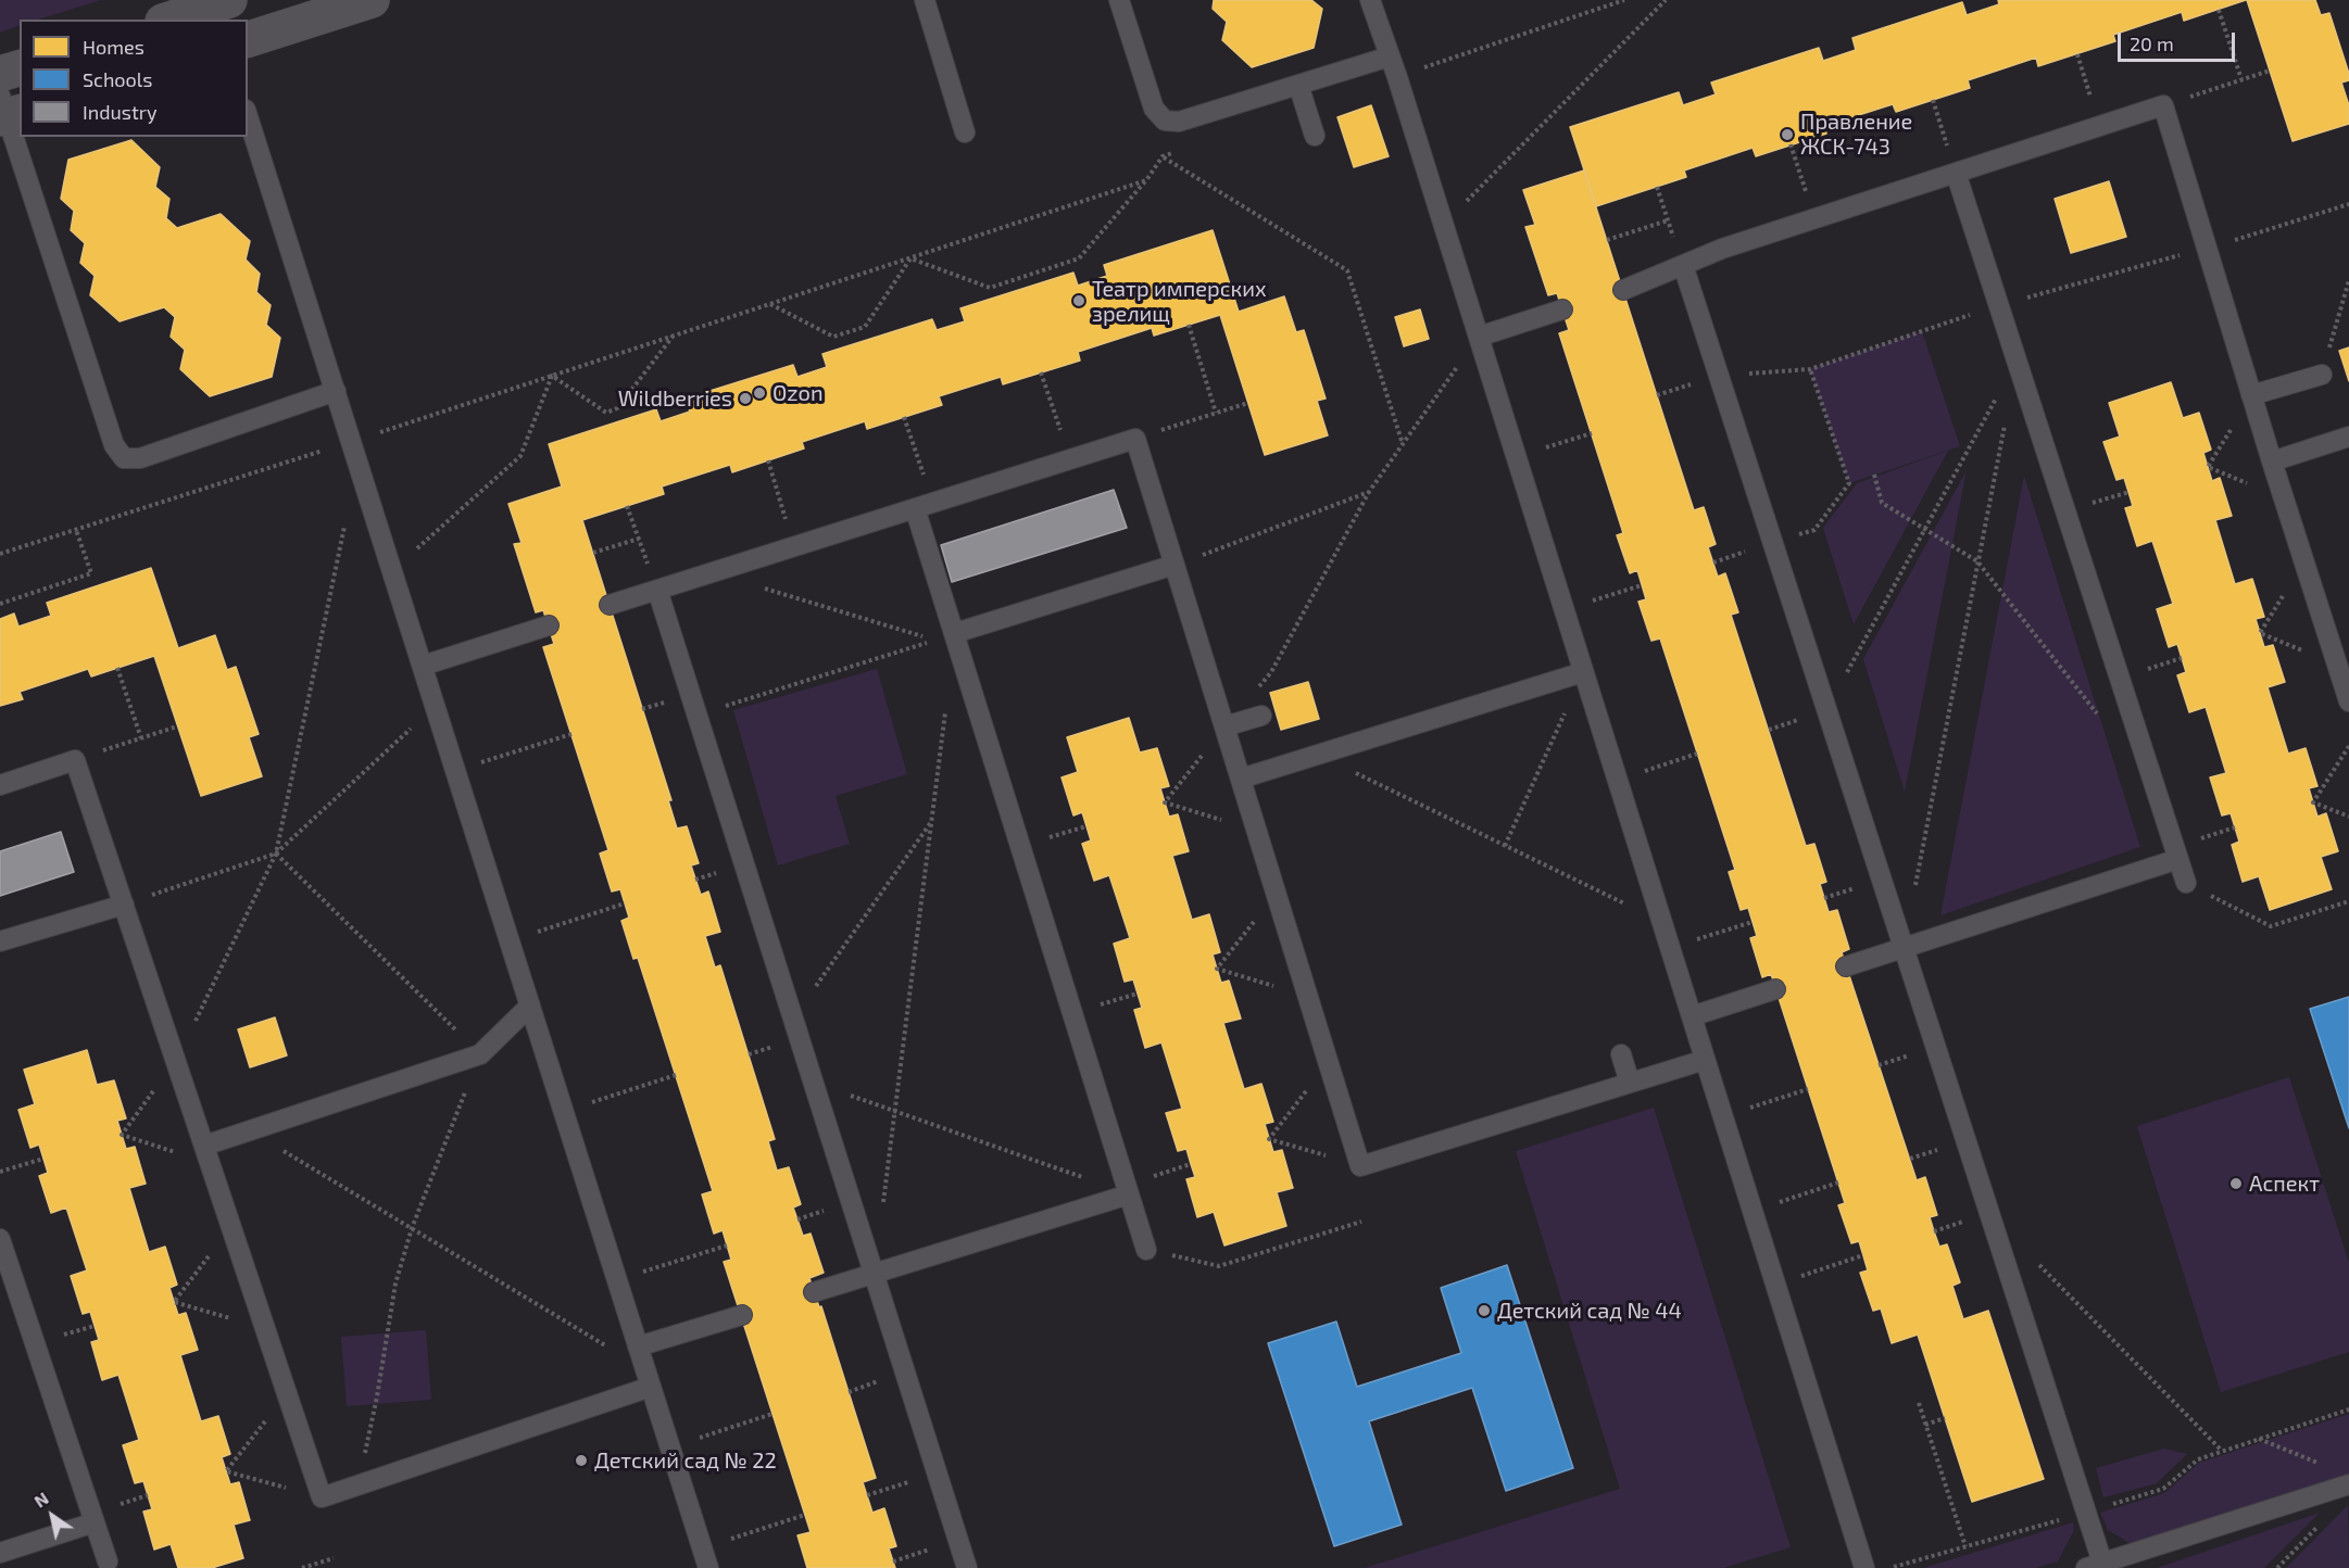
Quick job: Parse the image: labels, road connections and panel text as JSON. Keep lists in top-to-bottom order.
{
  "places": [
    "Правление ЖСК-743",
    "Театр имперских зрелищ",
    "Ozon",
    "Wildberries",
    "Аспект",
    "Детский сад № 44",
    "Детский сад № 22"
  ],
  "legend": ["Homes", "Schools", "Industry"],
  "scale_bar": "20 m",
  "north": "top left"
}
